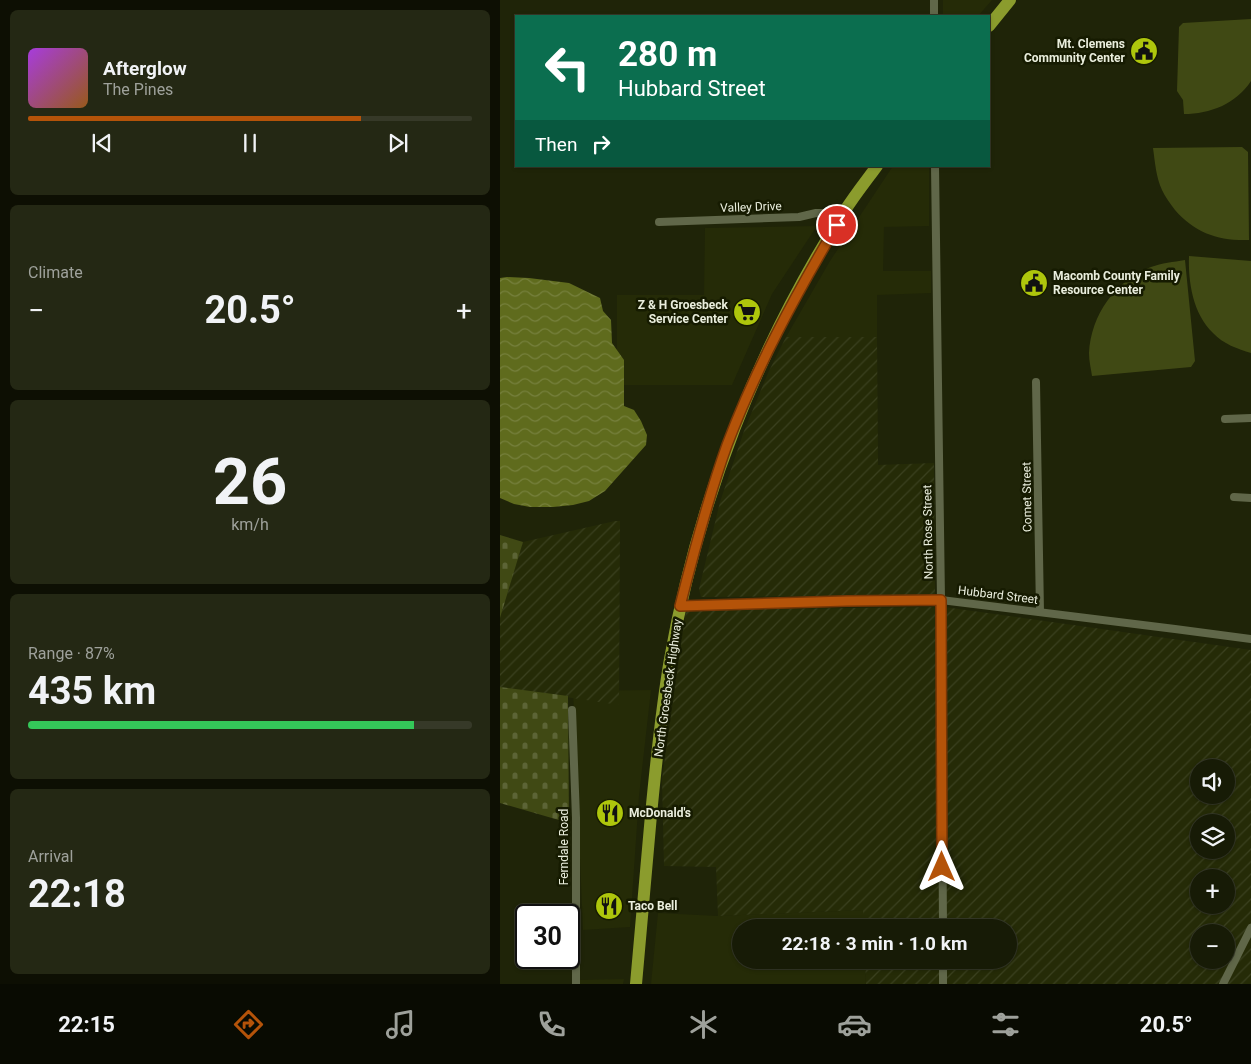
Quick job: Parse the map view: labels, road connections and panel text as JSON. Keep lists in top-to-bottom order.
{
  "streets": {
    "main road": ["North Groesbeck Highway"],
    "street": [
      "Valley Drive",
      "Comet Street",
      "North Rose Street",
      "Hubbard Street",
      "Ferndale Road"
    ]
  },
  "crossings": [
    ["Valley Drive", "North Groesbeck Highway"],
    ["Comet Street", "Hubbard Street"],
    ["North Rose Street", "Hubbard Street"],
    ["Hubbard Street", "North Groesbeck Highway"]
  ],
  "places": {
    "public building": ["Mt. Clemens Community Center", "Macomb County Family Resource Center"],
    "supermarket": ["Z & H Groesbeck Service Center"],
    "restaurant": ["McDonald's", "Taco Bell"]
  },
  "page": {
    "turn": ["280 m", "Hubbard Street"],
    "song": ["Afterglow", "The Pines"],
    "then": "Then",
    "tile": [
      "Climate",
      ["26", "km/h"],
      ["Range · 87%", "435 km"],
      ["Arrival", "22:18"]
    ],
    "heat": ["−", "20.5°", "+"],
    "map_buttons": ["+", "−"],
    "limit": "30",
    "trip": "22:18 · 3 min · 1.0 km",
    "tabs": ["22:15", "20.5°"]
  }
}
